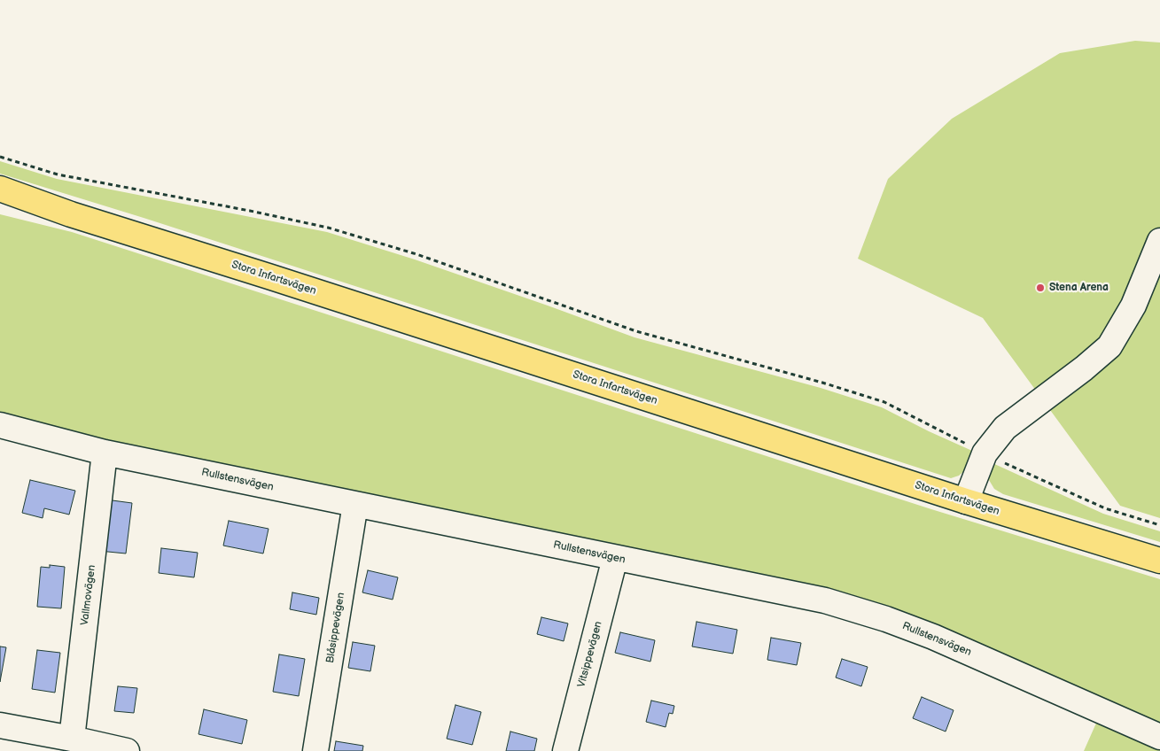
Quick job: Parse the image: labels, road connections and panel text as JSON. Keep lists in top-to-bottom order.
{
  "streets": {
    "main road": ["Stora Infartsvägen"],
    "street": [
      "Rullstensvägen",
      "Vallmovägen",
      "Blåsippevägen",
      "Vitsippevägen"
    ]
  },
  "crossings": [
    ["Rullstensvägen", "Vallmovägen"],
    ["Rullstensvägen", "Blåsippevägen"],
    ["Rullstensvägen", "Vitsippevägen"]
  ],
  "places": ["Stena Arena"]
}
